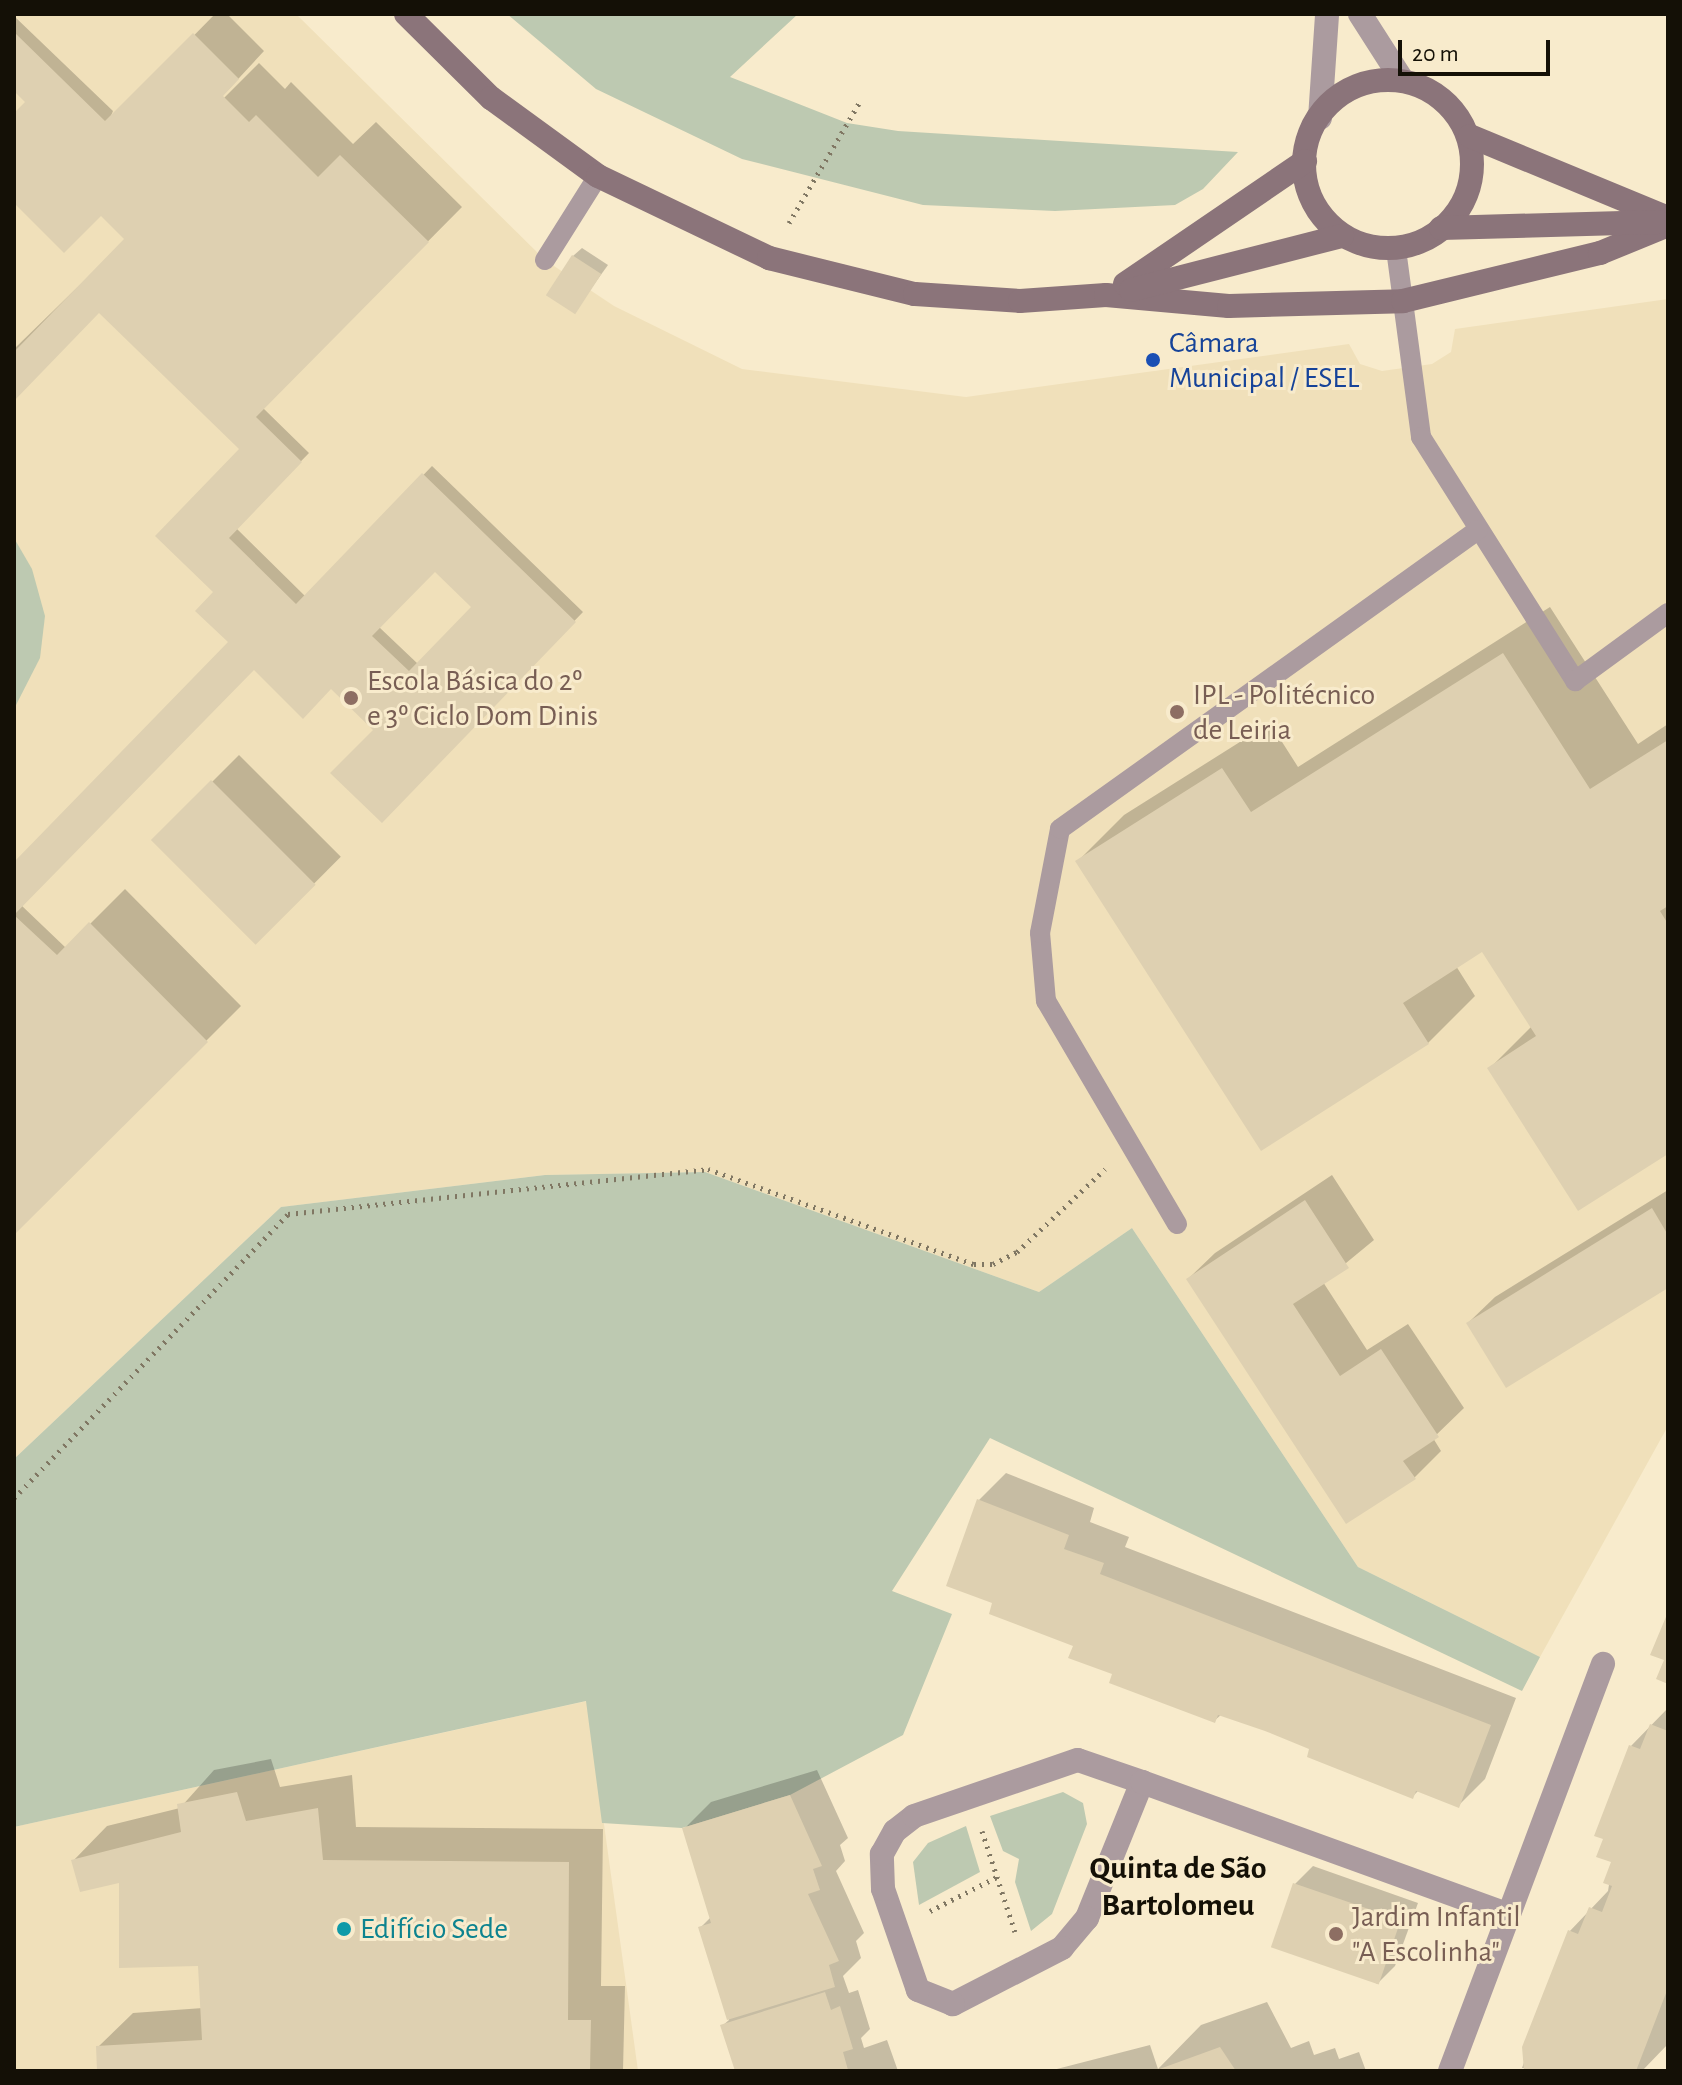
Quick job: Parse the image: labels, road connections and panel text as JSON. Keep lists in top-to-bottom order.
{
  "districts": ["Quinta de São Bartolomeu"],
  "places": [
    "Câmara Municipal / ESEL",
    "Escola Básica do 2º e 3º Ciclo Dom Dinis",
    "IPL - Politécnico de Leiria",
    "Edifício Sede",
    "Jardim Infantil \"A Escolinha\""
  ],
  "scale_bar": "20 m"
}
